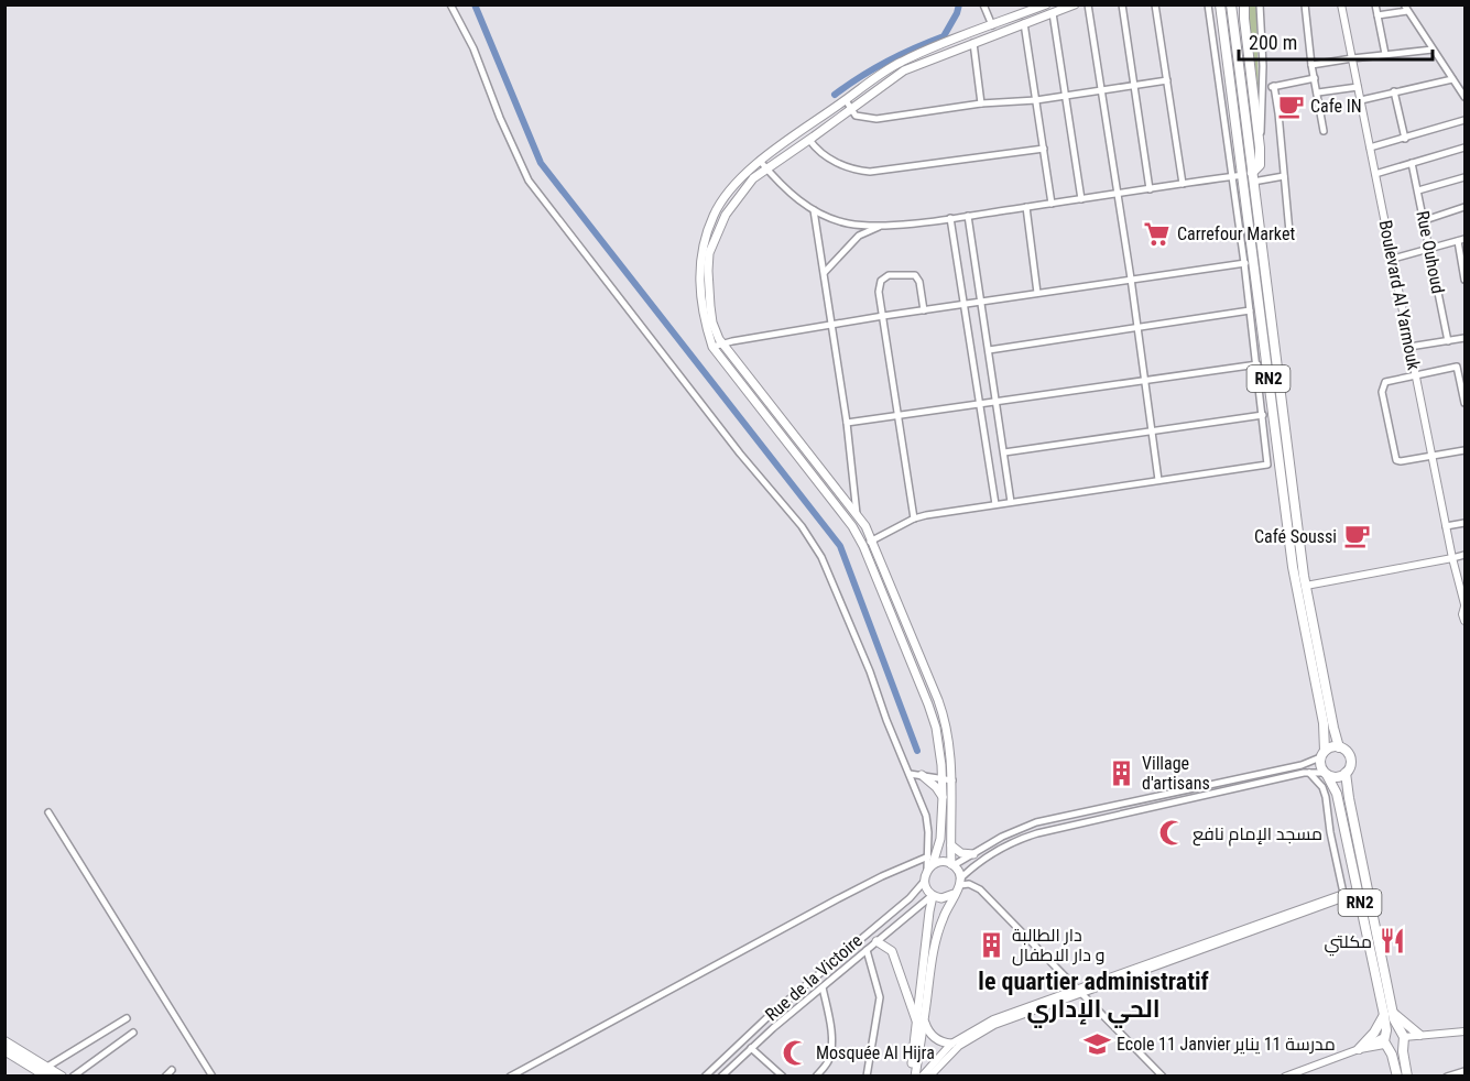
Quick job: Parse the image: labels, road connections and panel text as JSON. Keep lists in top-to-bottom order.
{
  "streets": {
    "highway": ["RN2"],
    "street": ["Rue Ouhoud", "Boulevard Al Yarmouk", "Rue de la Victoire"]
  },
  "districts": ["le quartier administratif الحي الإداري"],
  "places": {
    "cafe": ["Cafe IN", "Café Soussi"],
    "supermarket": ["Carrefour Market"],
    "building": ["Village d'artisans", "دار الطالبة و دار الاطفال"],
    "mosque": ["مسجد الإمام نافع", "Mosquée Al Hijra"],
    "restaurant": ["مكلتي"],
    "school or university": ["Ecole 11 Janvier مدرسة 11 يناير"]
  },
  "scale_bar": "200 m"
}
